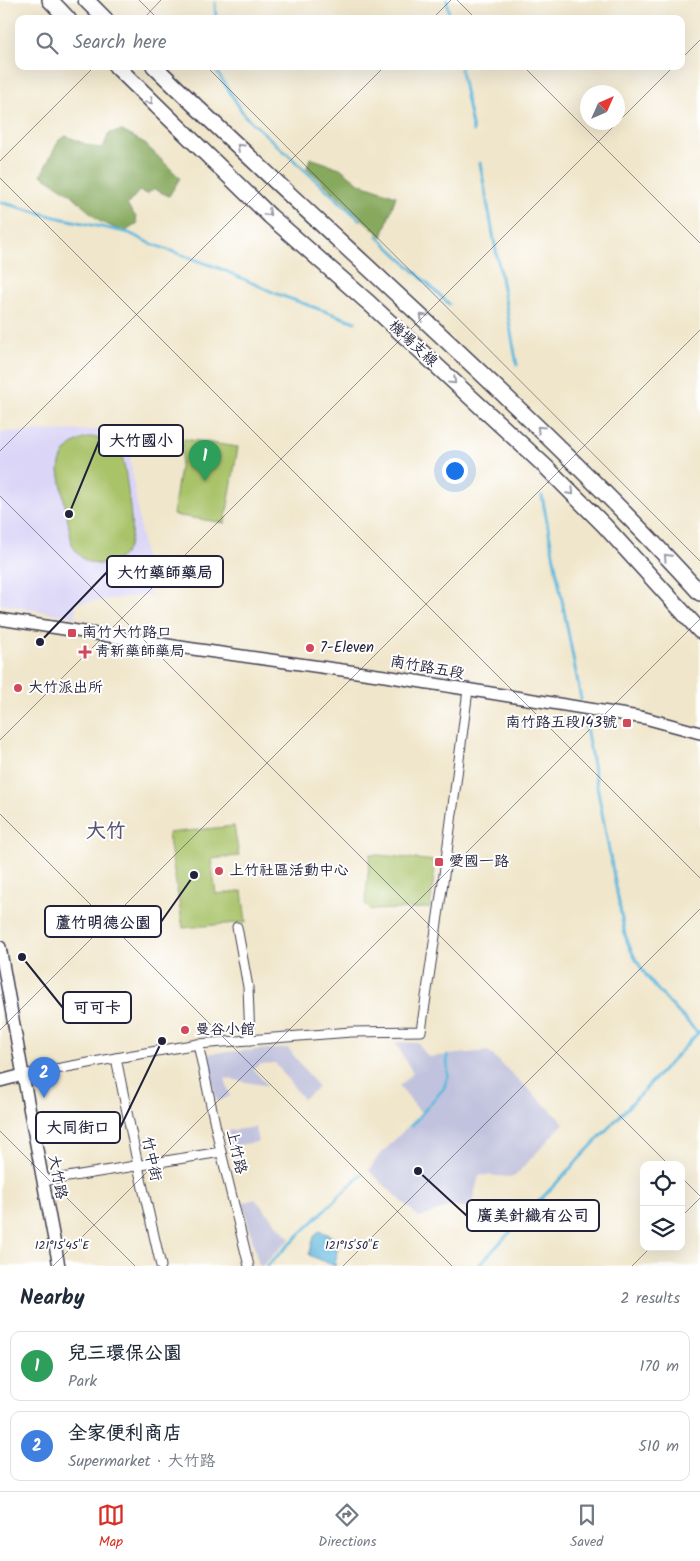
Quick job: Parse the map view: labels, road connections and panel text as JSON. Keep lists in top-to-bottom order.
{
  "streets": {
    "highway": ["機場支線"],
    "street": [
      "南竹路五段",
      "上竹路",
      "竹中街",
      "大竹路"
    ]
  },
  "districts": ["大竹"],
  "places": {
    "other": [
      "大竹國小",
      "大竹藥師藥局",
      "7-Eleven",
      "大竹派出所",
      "上竹社區活動中心",
      "蘆竹明德公園",
      "可可卡",
      "曼谷小館",
      "大同街口",
      "廣美針織有公司"
    ],
    "transit": ["南竹大竹路口", "南竹路五段143號", "愛國一路"],
    "health": ["青新藥師藥局"]
  },
  "north": "top right",
  "page": {
    "search": "Search here",
    "pins": ["1", "2"],
    "heading": ["Nearby", "2 results"],
    "list": [
      {
        "mark": "1",
        "name": "兒三環保公園",
        "note": "Park",
        "value": "170 m"
      },
      {
        "mark": "2",
        "name": "全家便利商店",
        "note": "Supermarket · 大竹路",
        "value": "510 m"
      }
    ],
    "nav": ["Map", "Directions", "Saved"]
  },
  "coordinates": ["121°15'45\"E", "121°15'50\"E"]
}
